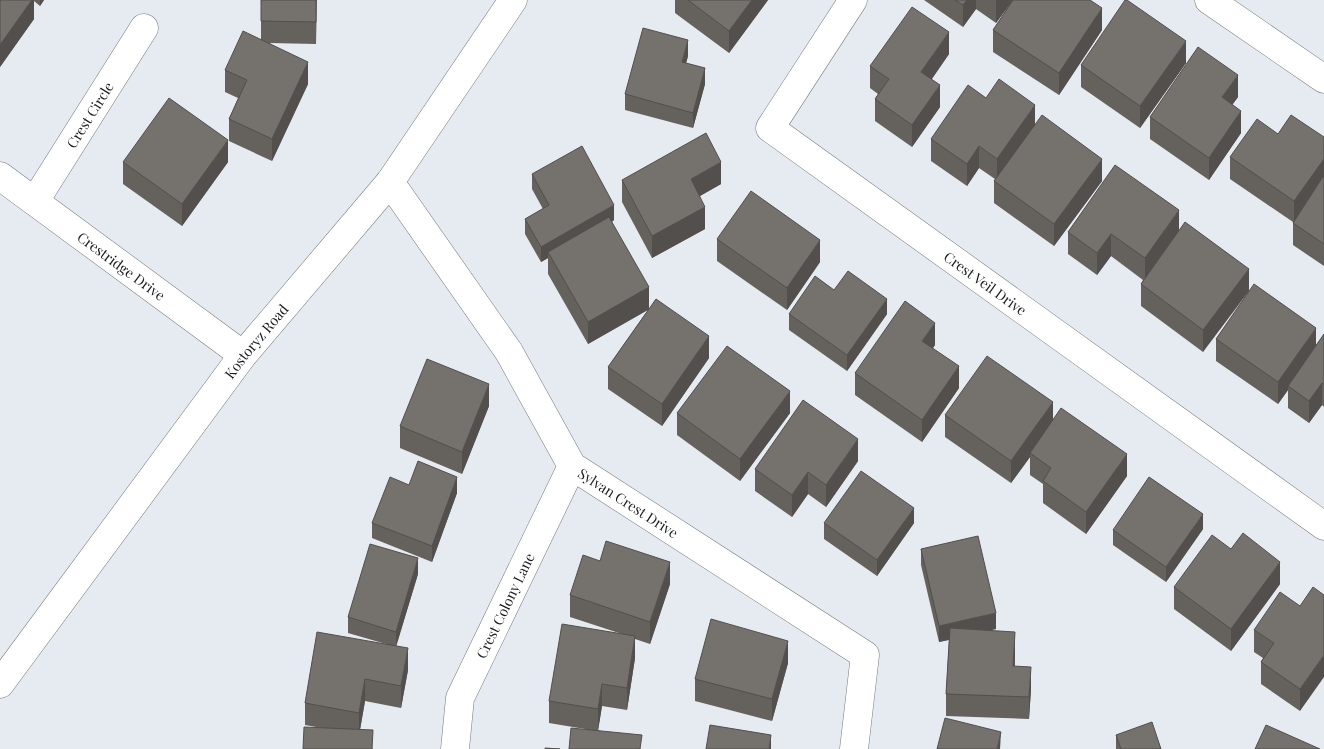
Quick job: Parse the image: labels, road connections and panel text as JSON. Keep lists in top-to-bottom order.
{
  "streets": {
    "street": [
      "Crest Circle",
      "Crestridge Drive",
      "Crest Veil Drive",
      "Kostoryz Road",
      "Sylvan Crest Drive",
      "Crest Colony Lane"
    ]
  },
  "crossings": [
    ["Crest Circle", "Crestridge Drive"],
    ["Crestridge Drive", "Kostoryz Road"],
    ["Kostoryz Road", "Sylvan Crest Drive"],
    ["Sylvan Crest Drive", "Crest Colony Lane"]
  ]
}
